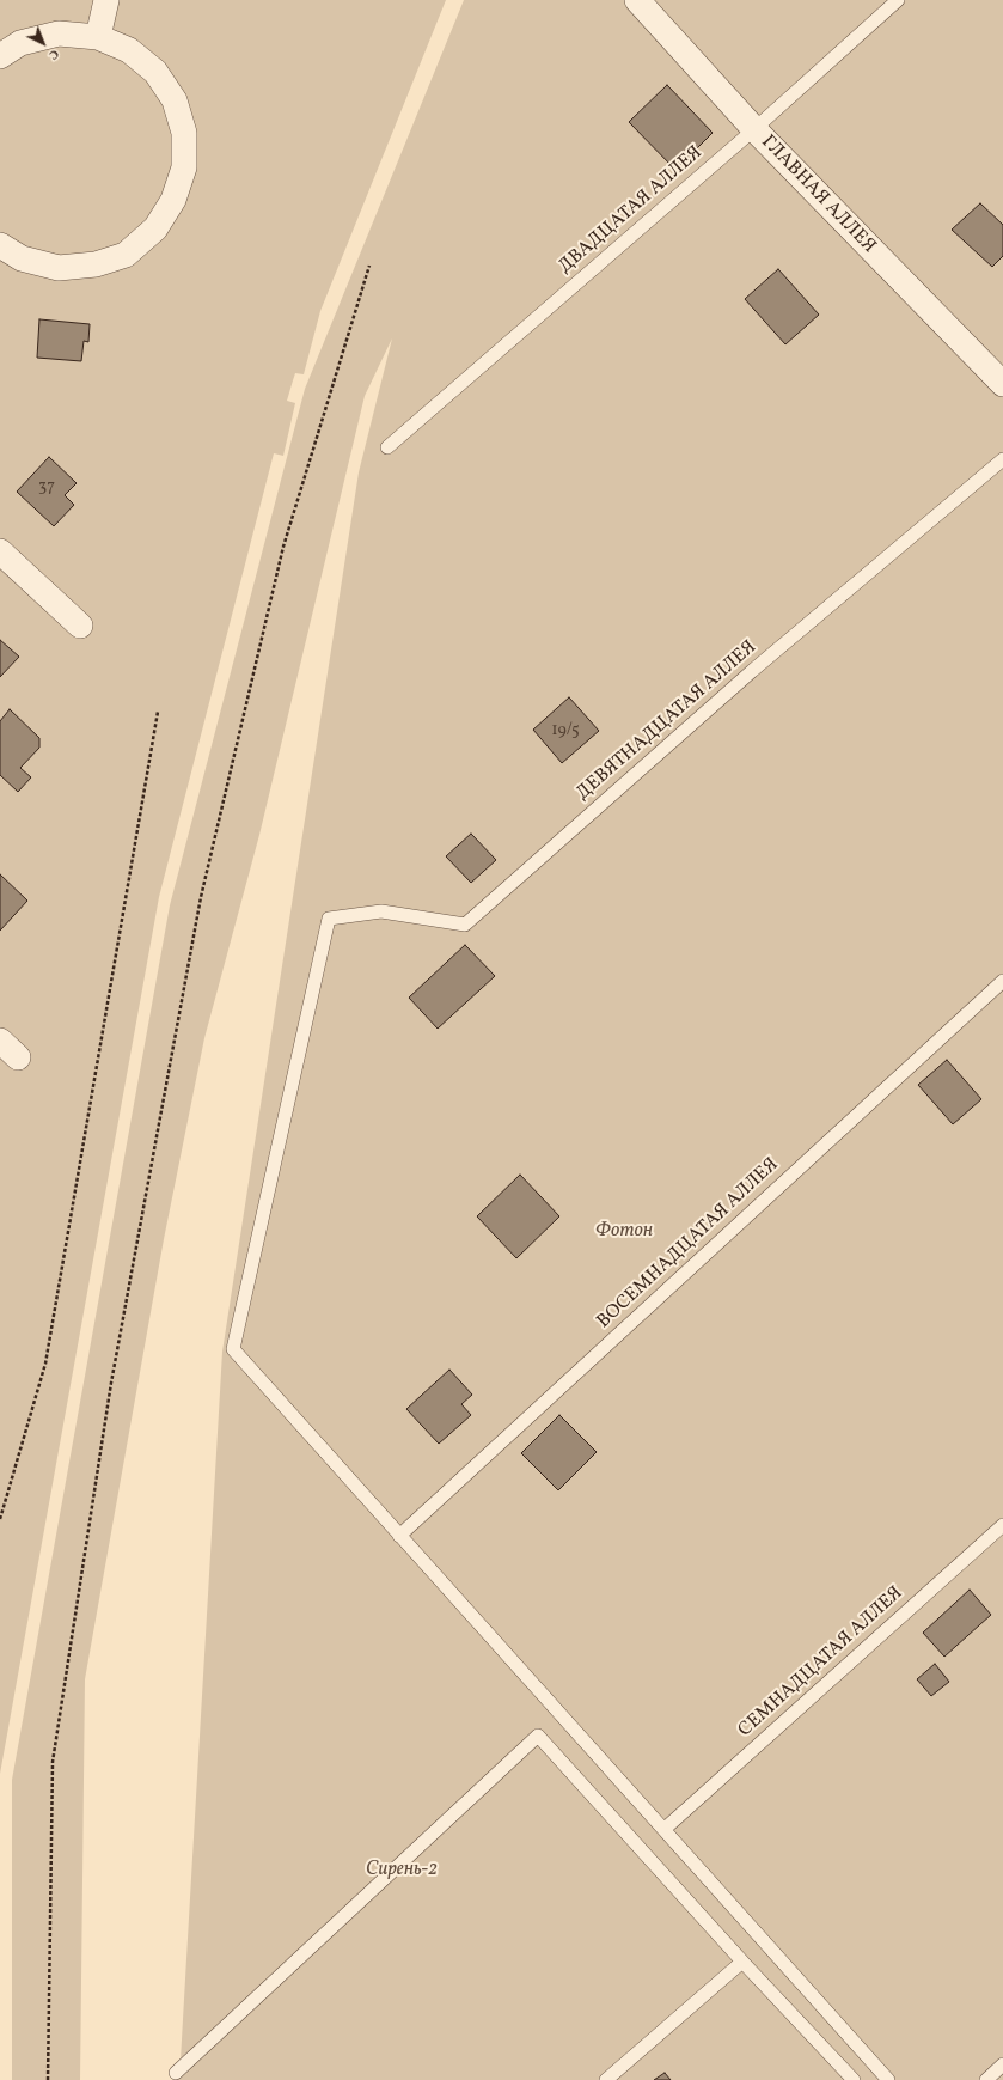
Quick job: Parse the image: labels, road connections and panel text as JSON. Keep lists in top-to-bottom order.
{
  "streets": {
    "street": ["ГЛАВНАЯ АЛЛЕЯ"],
    "lane": [
      "ДВАДЦАТАЯ АЛЛЕЯ",
      "ДЕВЯТНАДЦАТАЯ АЛЛЕЯ",
      "ВОСЕМНАДЦАТАЯ АЛЛЕЯ",
      "СЕМНАДЦАТАЯ АЛЛЕЯ"
    ]
  },
  "crossings": [
    ["ГЛАВНАЯ АЛЛЕЯ", "ДВАДЦАТАЯ АЛЛЕЯ"],
    ["ДЕВЯТНАДЦАТАЯ АЛЛЕЯ", "ВОСЕМНАДЦАТАЯ АЛЛЕЯ"]
  ],
  "parks": ["Фотон", "Сирень-2"],
  "house_numbers": ["37", "19/5"],
  "north": "bottom right"
}
